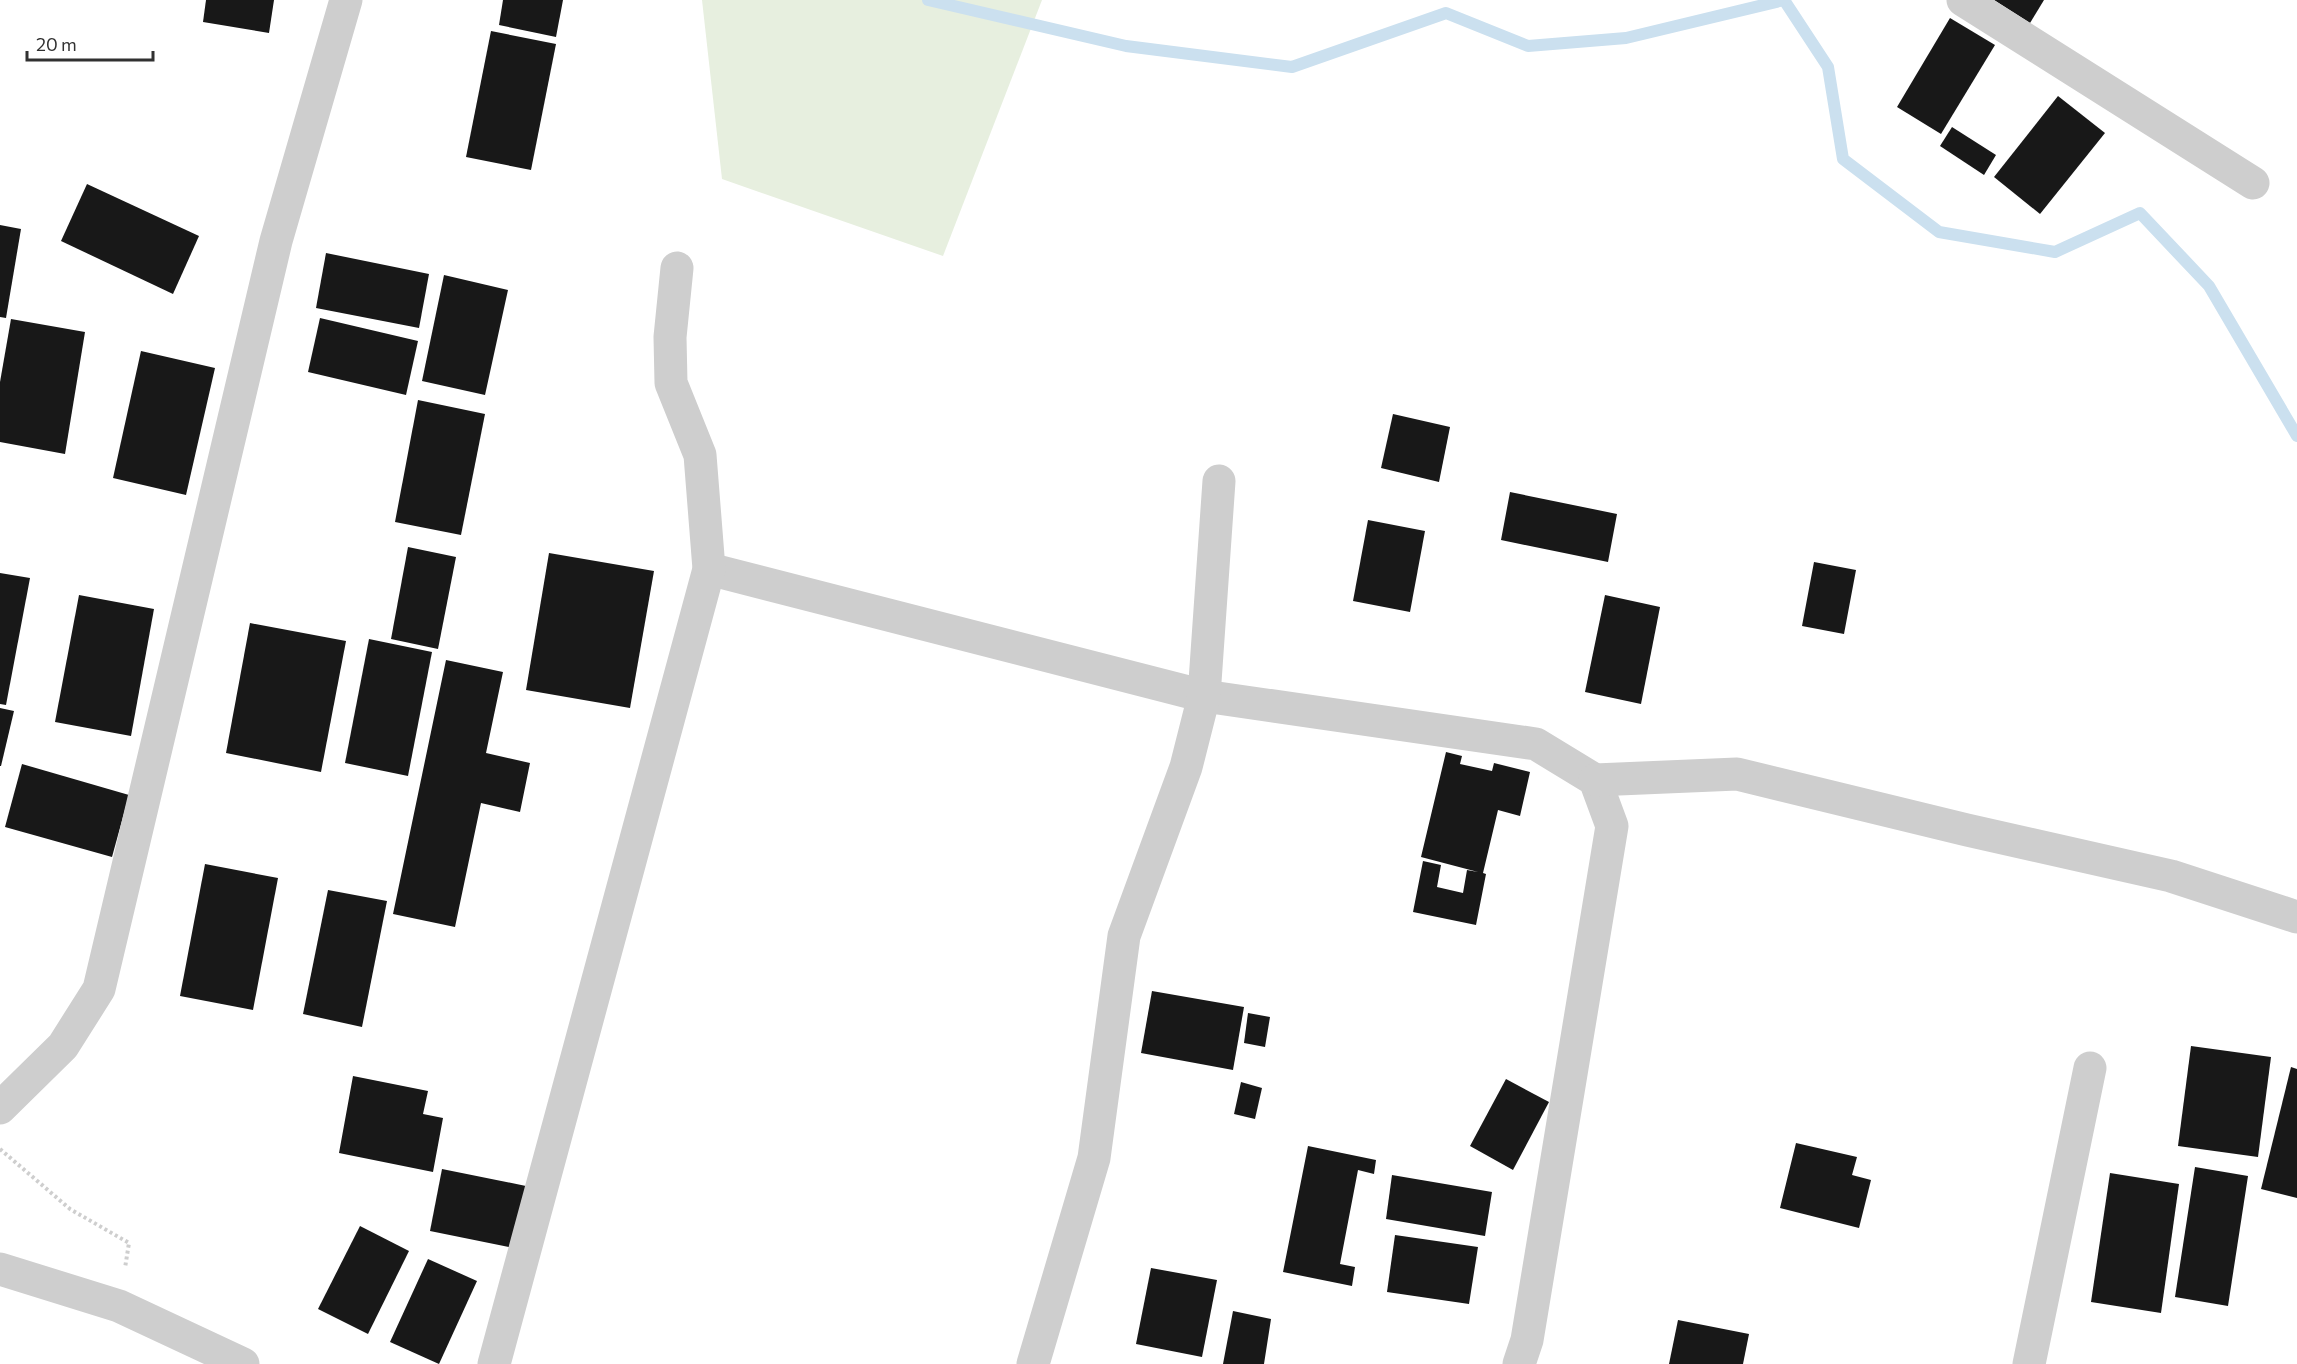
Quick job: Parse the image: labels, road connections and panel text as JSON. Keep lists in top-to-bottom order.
{
  "scale_bar": "20 m"
}
